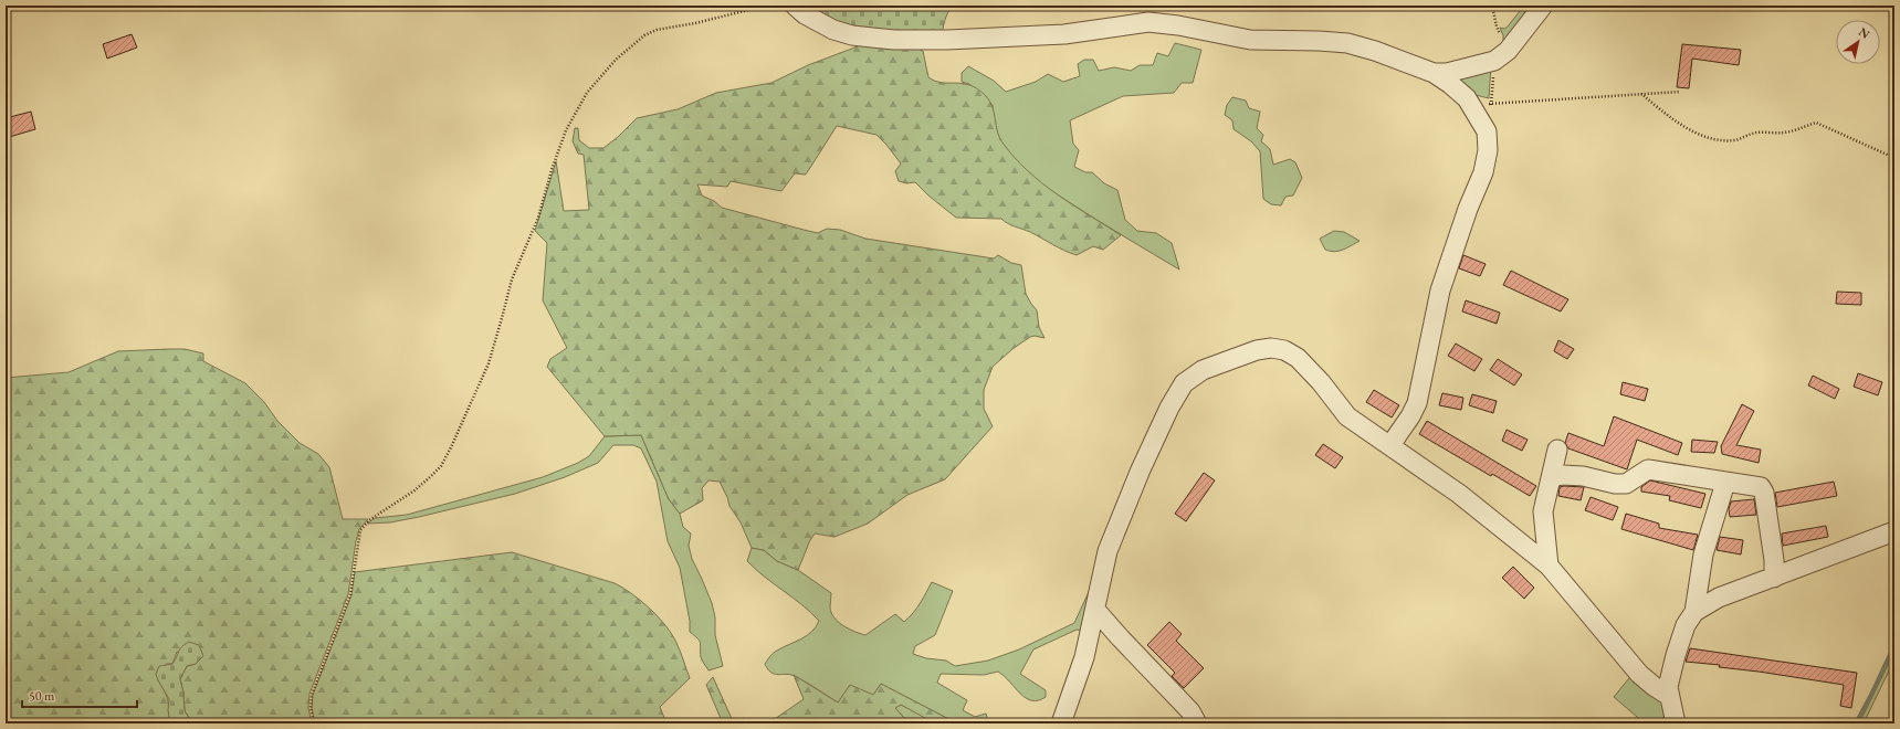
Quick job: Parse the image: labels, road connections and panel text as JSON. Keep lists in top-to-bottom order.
{
  "scale_bar": "50 m",
  "north": "top right"
}
